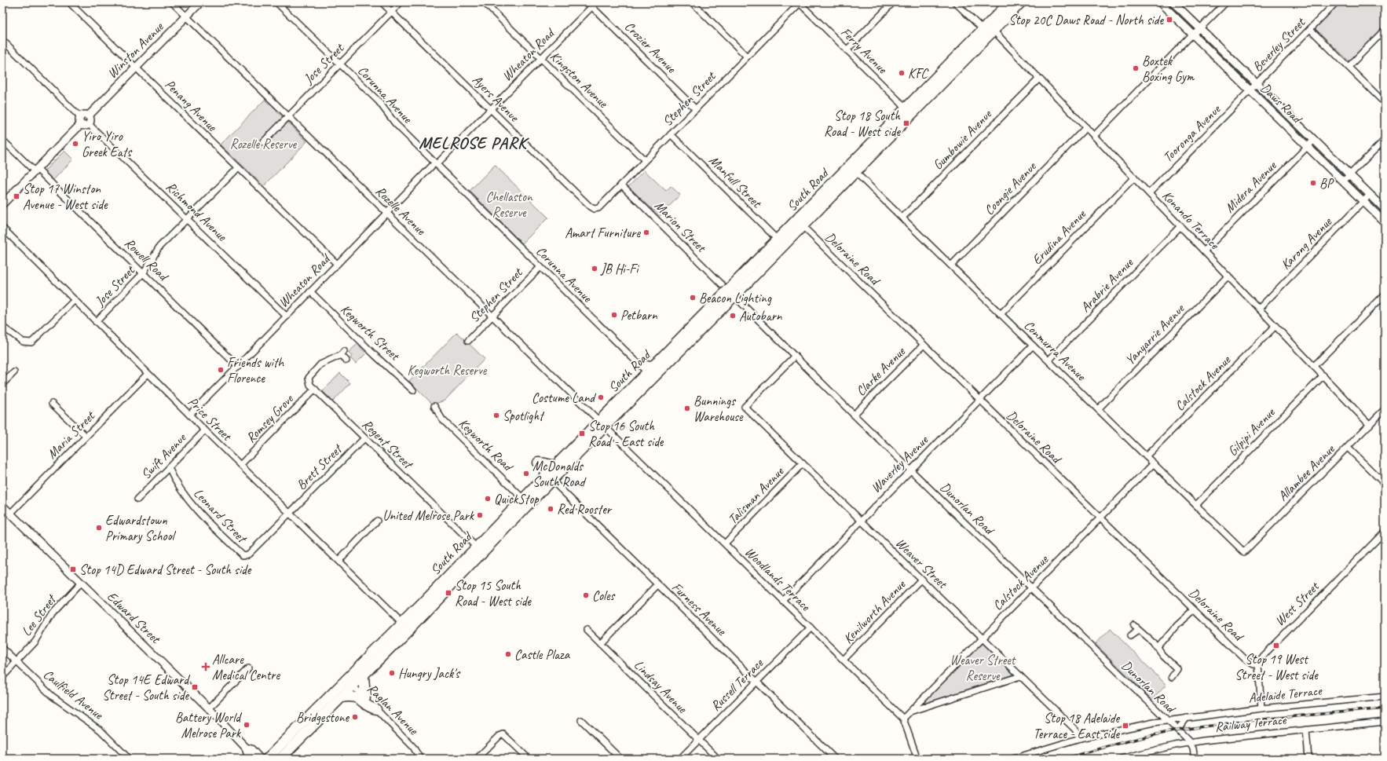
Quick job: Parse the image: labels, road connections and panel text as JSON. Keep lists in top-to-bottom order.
{
  "streets": {
    "highway": ["South Road"],
    "street": [
      "Beverley Street",
      "Crozier Avenue",
      "Winston Avenue",
      "Ferry Avenue",
      "Wheaton Road",
      "Jose Street",
      "Kingston Avenue",
      "Corunna Avenue",
      "Ayers Avenue",
      "Stephen Street",
      "Daws Road",
      "Penang Avenue",
      "Tooronga Avenue",
      "Gumbowie Avenue",
      "Manfull Street",
      "Midera Avenue",
      "Coongie Avenue",
      "Rozelle Avenue",
      "Richmond Avenue",
      "Konando Terrace",
      "Marion Street",
      "Erudina Avenue",
      "Karong Avenue",
      "Deloraine Road",
      "Rowell Road",
      "Arabrie Avenue",
      "Kegworth Street",
      "Yanyarrie Avenue",
      "Conmurra Avenue",
      "Clarke Avenue",
      "Calstock Avenue",
      "Price Street",
      "Romsey Grove",
      "Gilpipi Avenue",
      "Maria Street",
      "Regent Street",
      "Kegworth Road",
      "Swift Avenue",
      "Waverley Avenue",
      "Brett Street",
      "Allambee Avenue",
      "Talisman Avenue",
      "Dunorlan Road",
      "Leonard Street",
      "Weaver Street",
      "Woodlands Terrace",
      "West Street",
      "Furness Avenue",
      "Kenilworth Avenue",
      "Lee Street",
      "Edward Street",
      "Russell Terrace",
      "Lindsay Avenue",
      "Caulfield Avenue",
      "Adelaide Terrace",
      "Raglan Avenue",
      "Railway Terrace"
    ]
  },
  "crossings": [
    ["Beverley Street", "Daws Road"],
    ["Beverley Street", "Tooronga Avenue"],
    ["Crozier Avenue", "Wheaton Road"],
    ["Crozier Avenue", "Stephen Street"],
    ["Winston Avenue", "Penang Avenue"],
    ["Winston Avenue", "Rozelle Avenue"],
    ["Winston Avenue", "Richmond Avenue"],
    ["Ferry Avenue", "Stephen Street"],
    ["Ferry Avenue", "South Road"],
    ["Wheaton Road", "Kingston Avenue"],
    ["Wheaton Road", "Corunna Avenue"],
    ["Wheaton Road", "Ayers Avenue"],
    ["Wheaton Road", "Penang Avenue"],
    ["Wheaton Road", "Rozelle Avenue"],
    ["Wheaton Road", "Richmond Avenue"],
    ["Wheaton Road", "Rowell Road"],
    ["Wheaton Road", "Kegworth Street"],
    ["Wheaton Road", "Price Street"],
    ["Jose Street", "Corunna Avenue"],
    ["Jose Street", "Ayers Avenue"],
    ["Jose Street", "Penang Avenue"],
    ["Jose Street", "Rozelle Avenue"],
    ["Jose Street", "Richmond Avenue"],
    ["Jose Street", "Rowell Road"],
    ["Jose Street", "Price Street"],
    ["Kingston Avenue", "Stephen Street"],
    ["Corunna Avenue", "Stephen Street"],
    ["Corunna Avenue", "South Road"],
    ["Ayers Avenue", "Stephen Street"],
    ["Stephen Street", "Manfull Street"],
    ["Stephen Street", "Rozelle Avenue"],
    ["Stephen Street", "Marion Street"],
    ["Daws Road", "Tooronga Avenue"],
    ["Daws Road", "Midera Avenue"],
    ["Daws Road", "Karong Avenue"],
    ["Tooronga Avenue", "Konando Terrace"],
    ["Gumbowie Avenue", "Konando Terrace"],
    ["Gumbowie Avenue", "Conmurra Avenue"],
    ["Manfull Street", "South Road"],
    ["Midera Avenue", "Konando Terrace"],
    ["Coongie Avenue", "Konando Terrace"],
    ["Coongie Avenue", "Conmurra Avenue"],
    ["South Road", "Rozelle Avenue"],
    ["South Road", "Konando Terrace"],
    ["South Road", "Marion Street"],
    ["South Road", "Deloraine Road"],
    ["South Road", "Conmurra Avenue"],
    ["South Road", "Price Street"],
    ["South Road", "Regent Street"],
    ["South Road", "Kegworth Road"],
    ["South Road", "Dunorlan Road"],
    ["South Road", "Woodlands Terrace"],
    ["South Road", "Furness Avenue"],
    ["South Road", "Raglan Avenue"],
    ["Rozelle Avenue", "Woodlands Terrace"],
    ["Konando Terrace", "Erudina Avenue"],
    ["Konando Terrace", "Karong Avenue"],
    ["Konando Terrace", "Arabrie Avenue"],
    ["Konando Terrace", "Yanyarrie Avenue"],
    ["Konando Terrace", "Calstock Avenue"],
    ["Konando Terrace", "Gilpipi Avenue"],
    ["Konando Terrace", "Allambee Avenue"],
    ["Marion Street", "Dunorlan Road"],
    ["Erudina Avenue", "Conmurra Avenue"],
    ["Deloraine Road", "Clarke Avenue"],
    ["Deloraine Road", "Calstock Avenue"],
    ["Deloraine Road", "Waverley Avenue"],
    ["Deloraine Road", "West Street"],
    ["Arabrie Avenue", "Conmurra Avenue"],
    ["Yanyarrie Avenue", "Conmurra Avenue"],
    ["Conmurra Avenue", "Calstock Avenue"],
    ["Conmurra Avenue", "Gilpipi Avenue"],
    ["Conmurra Avenue", "Waverley Avenue"],
    ["Conmurra Avenue", "Allambee Avenue"],
    ["Clarke Avenue", "Dunorlan Road"],
    ["Calstock Avenue", "Dunorlan Road"],
    ["Calstock Avenue", "Weaver Street"],
    ["Calstock Avenue", "Woodlands Terrace"],
    ["Price Street", "Romsey Grove"],
    ["Price Street", "Maria Street"],
    ["Price Street", "Swift Avenue"],
    ["Price Street", "Brett Street"],
    ["Price Street", "Leonard Street"],
    ["Romsey Grove", "Regent Street"],
    ["Maria Street", "Edward Street"],
    ["Regent Street", "Brett Street"],
    ["Swift Avenue", "Leonard Street"],
    ["Waverley Avenue", "Dunorlan Road"],
    ["Waverley Avenue", "Weaver Street"],
    ["Waverley Avenue", "Woodlands Terrace"],
    ["Brett Street", "Leonard Street"],
    ["Talisman Avenue", "Weaver Street"],
    ["Talisman Avenue", "Woodlands Terrace"],
    ["Dunorlan Road", "Weaver Street"],
    ["Dunorlan Road", "Adelaide Terrace"],
    ["Dunorlan Road", "Railway Terrace"],
    ["Weaver Street", "Kenilworth Avenue"],
    ["Weaver Street", "Adelaide Terrace"],
    ["Woodlands Terrace", "Kenilworth Avenue"],
    ["Woodlands Terrace", "Russell Terrace"],
    ["Furness Avenue", "Russell Terrace"],
    ["Lee Street", "Edward Street"],
    ["Lee Street", "Caulfield Avenue"],
    ["Russell Terrace", "Lindsay Avenue"]
  ],
  "districts": ["MELROSE PARK"],
  "parks": [
    "Rozelle Reserve",
    "Chellaston Reserve",
    "Kegworth Reserve",
    "Weaver Street Reserve"
  ],
  "places": {
    "transit": [
      "Stop 20C Daws Road - North side",
      "Stop 18 South Road - West side",
      "Stop 17 Winston Avenue - West side",
      "Stop 16 South Road - East side",
      "Stop 14D Edward Street - South side",
      "Stop 15 South Road - West side",
      "Stop 19 West Street - West side",
      "Stop 14E Edward Street - South side",
      "Stop 18 Adelaide Terrace - East side"
    ],
    "other": [
      "Boxtek Boxing Gym",
      "KFC",
      "Yiro Yiro Greek Eats",
      "BP",
      "Amart Furniture",
      "JB Hi-Fi",
      "Beacon Lighting",
      "Petbarn",
      "Autobarn",
      "Friends with Florence",
      "Costume Land",
      "Bunnings Warehouse",
      "Spotlight",
      "McDonalds South Road",
      "QuickStop",
      "Red Rooster",
      "United Melrose Park",
      "Edwardstown Primary School",
      "Coles",
      "Castle Plaza",
      "Hungry Jack's",
      "Bridgestone",
      "Battery World Melrose Park"
    ],
    "health": ["Allcare Medical Centre"]
  }
}
